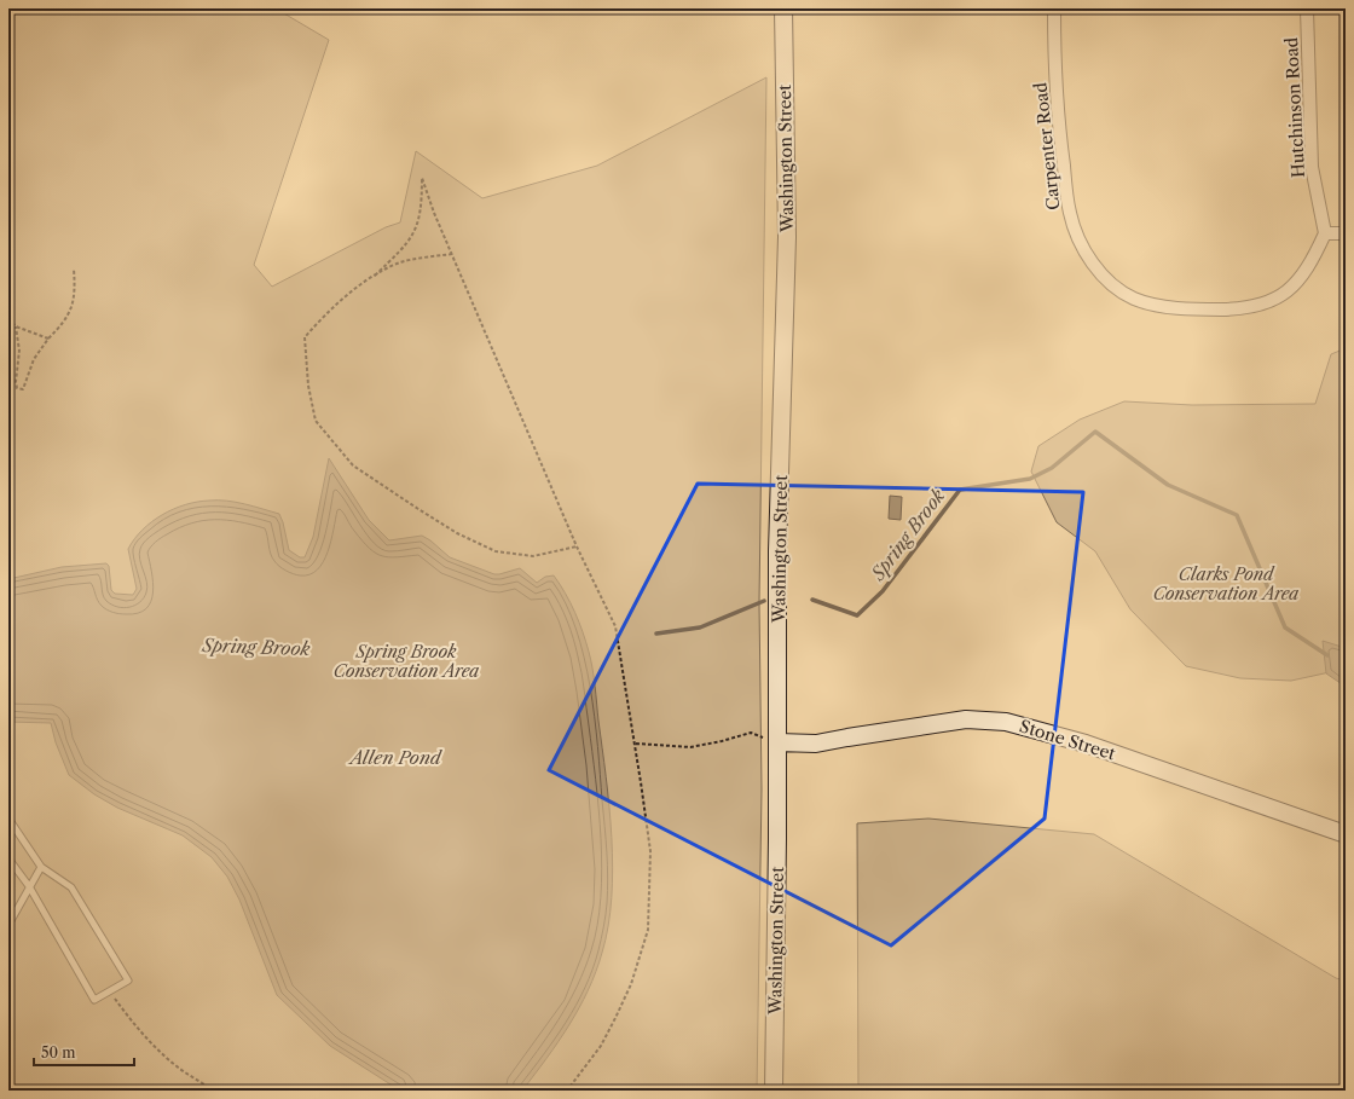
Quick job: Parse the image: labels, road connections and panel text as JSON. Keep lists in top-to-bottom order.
{
  "streets": {
    "main road": ["Washington Street", "Stone Street"],
    "street": ["Hutchinson Road", "Carpenter Road"]
  },
  "crossings": [
    ["Hutchinson Road", "Carpenter Road"],
    ["Washington Street", "Stone Street"]
  ],
  "water": ["Spring Brook", "Allen Pond"],
  "parks": ["Clarks Pond Conservation Area", "Spring Brook Conservation Area"],
  "scale_bar": "50 m"
}
